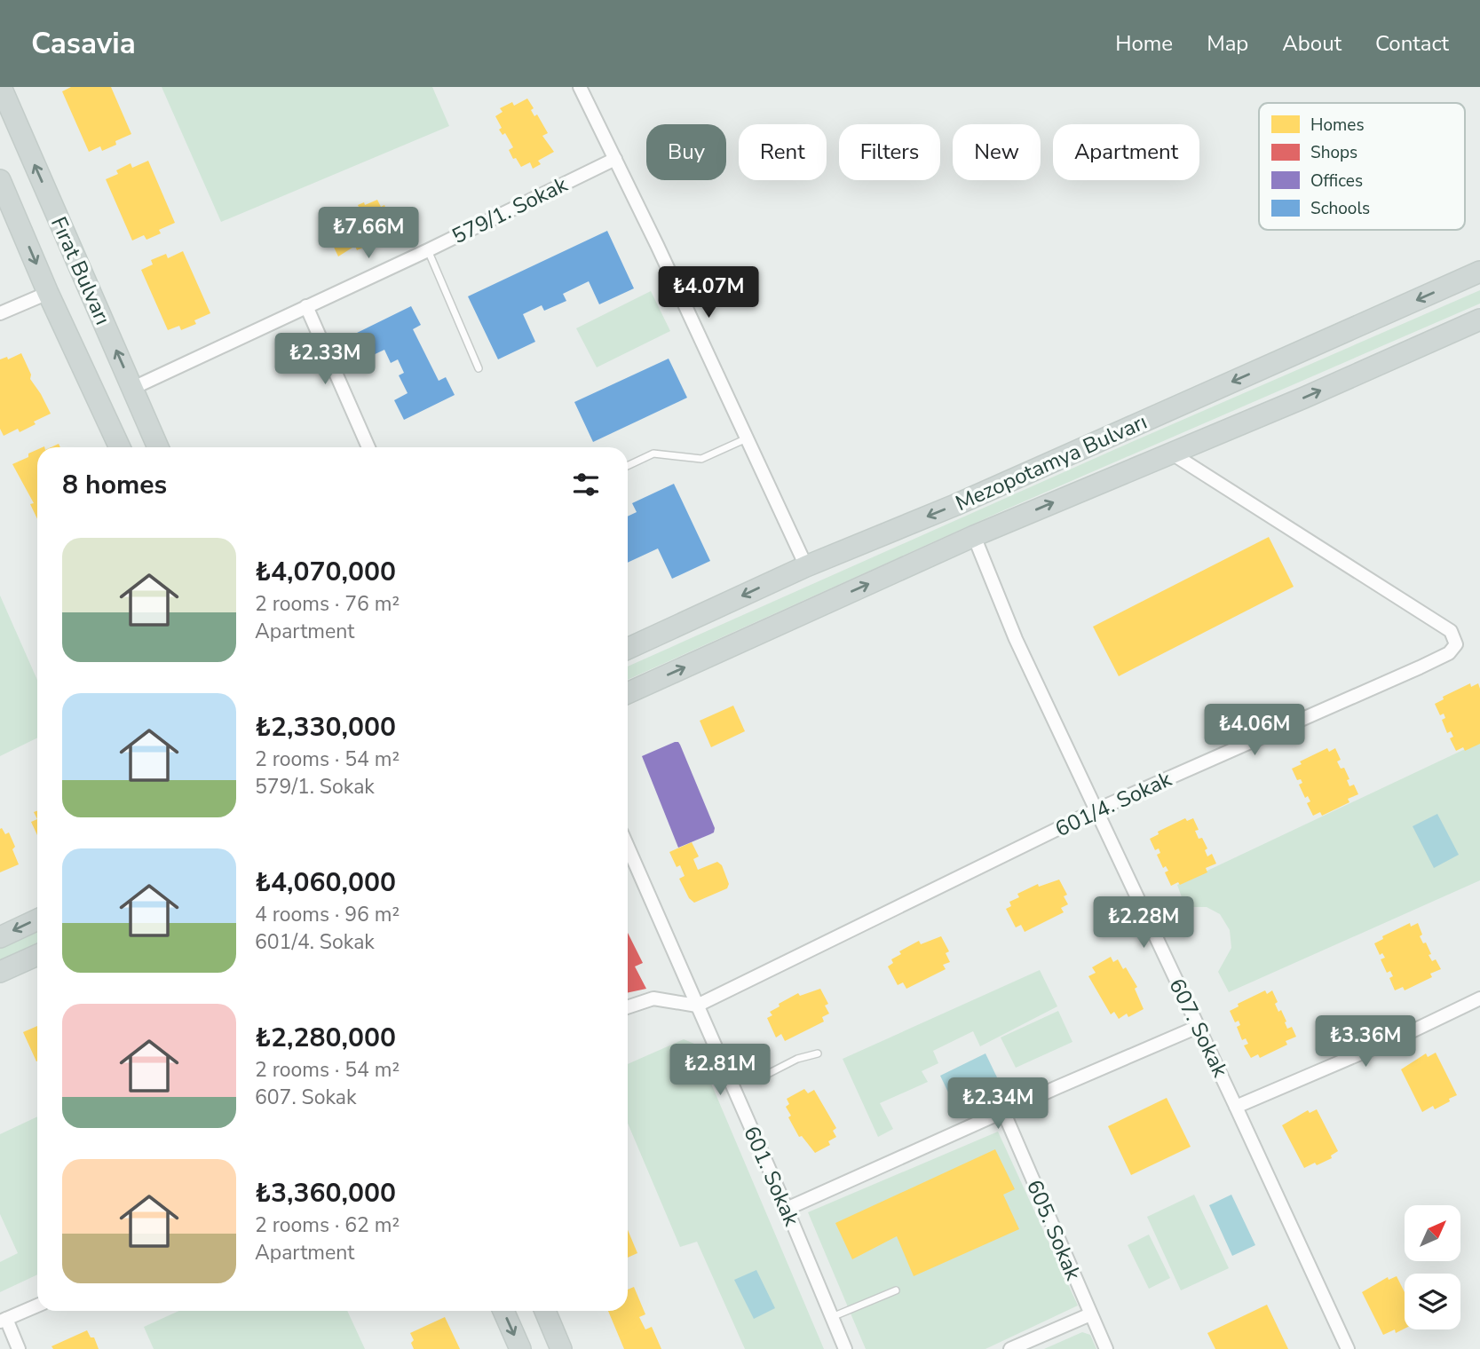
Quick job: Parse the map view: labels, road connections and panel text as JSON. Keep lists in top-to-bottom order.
{
  "streets": {
    "main road": ["Fırat Bulvarı", "Mezopotamya Bulvarı"],
    "street": [
      "579/1. Sokak",
      "601/4. Sokak",
      "607. Sokak",
      "601. Sokak",
      "605. Sokak"
    ]
  },
  "crossings": [
    ["579/1. Sokak", "Fırat Bulvarı"],
    ["Mezopotamya Bulvarı", "601/4. Sokak"],
    ["Mezopotamya Bulvarı", "607. Sokak"],
    ["601/4. Sokak", "607. Sokak"],
    ["601/4. Sokak", "601. Sokak"]
  ],
  "legend": [
    "Homes",
    "Shops",
    "Offices",
    "Schools"
  ],
  "north": "top right",
  "page": {
    "header": "Casavia",
    "nav": [
      "Home",
      "Map",
      "About",
      "Contact"
    ],
    "chip": [
      "Buy",
      "Rent",
      "Filters",
      "New",
      "Apartment"
    ],
    "price": [
      "₺7.66M",
      "₺4.07M",
      "₺2.33M",
      "₺4.06M",
      "₺2.28M",
      "₺3.36M",
      "₺2.81M",
      "₺2.34M"
    ],
    "heading": "8 homes",
    "list": [
      {
        "name": "₺4,070,000",
        "note": "2 rooms · 76 m² · Apartment"
      },
      {
        "name": "₺2,330,000",
        "note": "2 rooms · 54 m² · 579/1. Sokak"
      },
      {
        "name": "₺4,060,000",
        "note": "4 rooms · 96 m² · 601/4. Sokak"
      },
      {
        "name": "₺2,280,000",
        "note": "2 rooms · 54 m² · 607. Sokak"
      },
      {
        "name": "₺3,360,000",
        "note": "2 rooms · 62 m² · Apartment"
      }
    ]
  }
}
